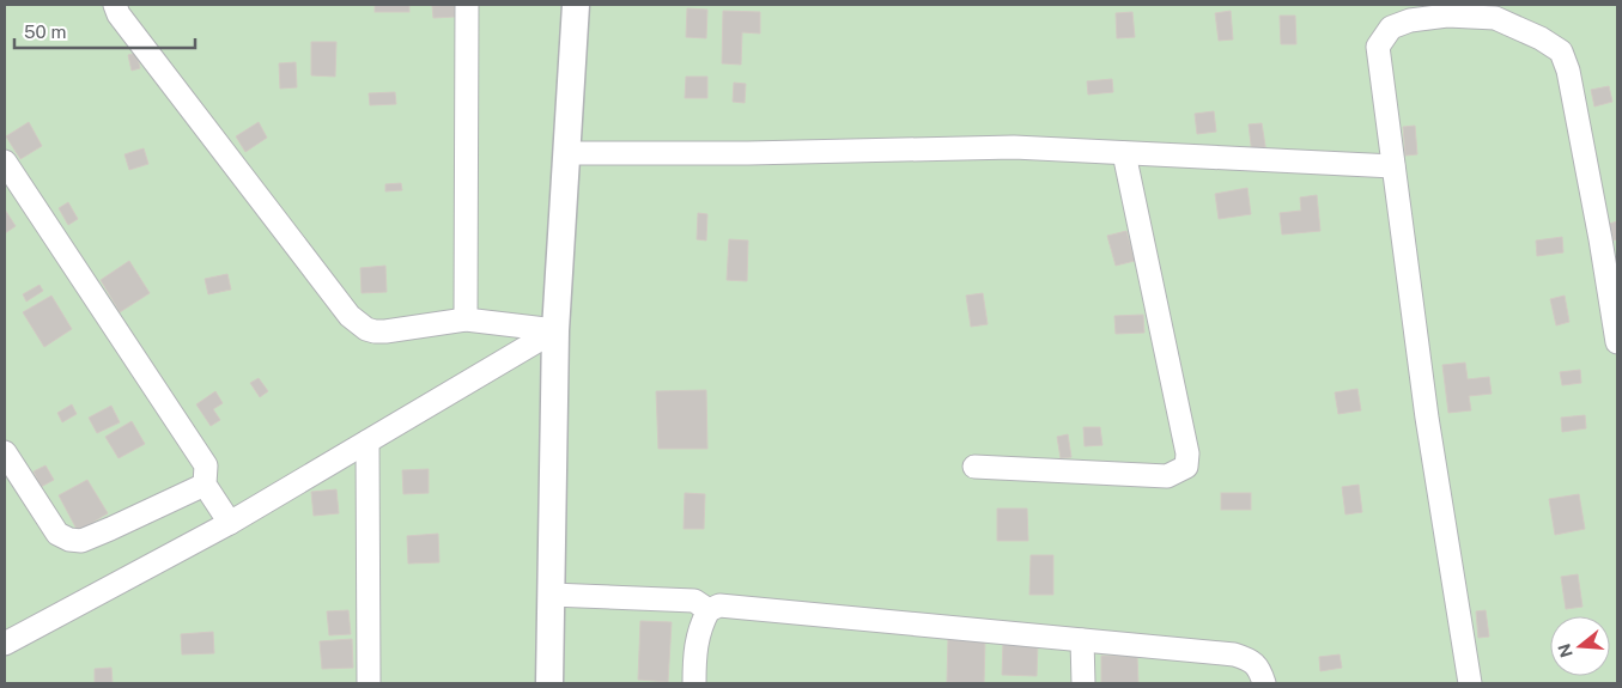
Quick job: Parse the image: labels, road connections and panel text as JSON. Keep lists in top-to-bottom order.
{
  "scale_bar": "50 m",
  "north": "left"
}
